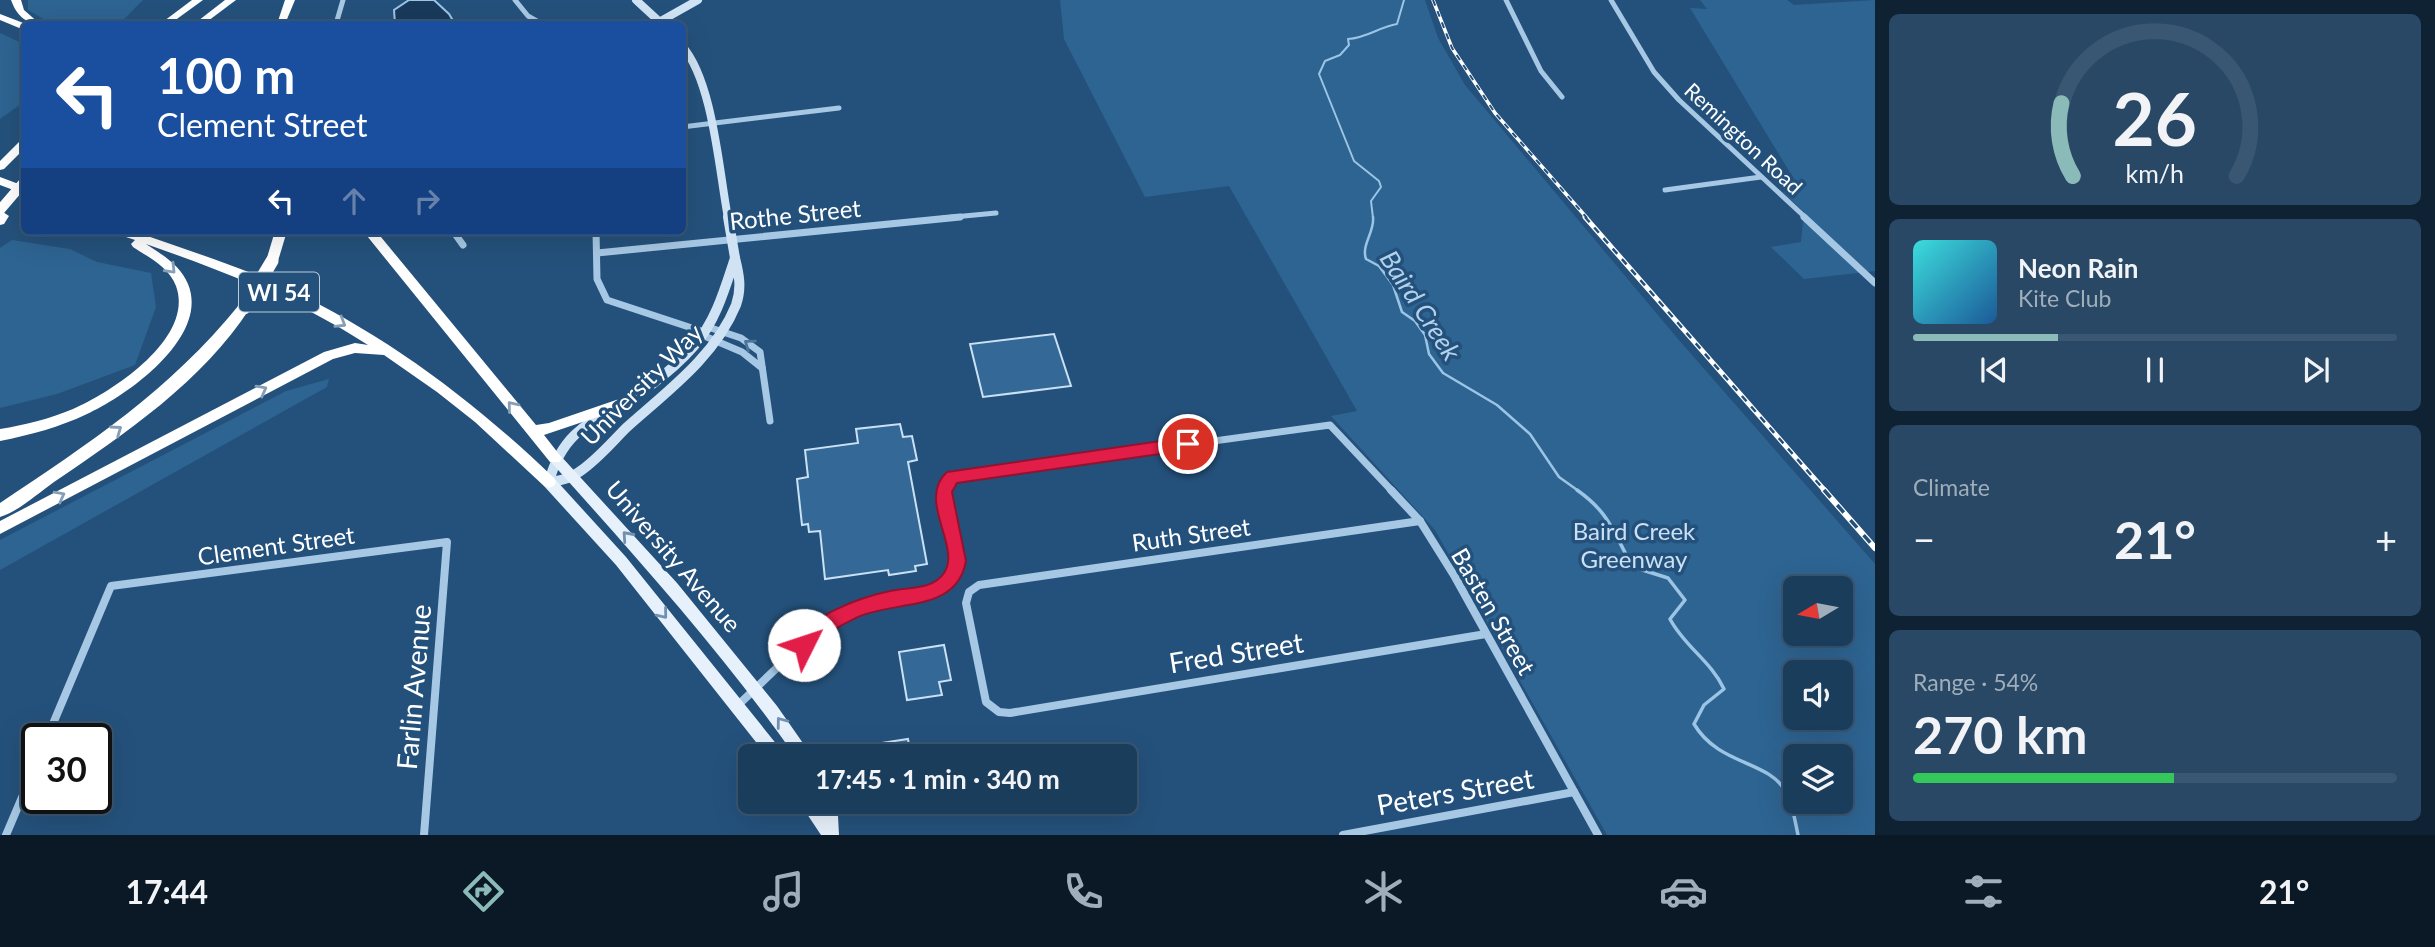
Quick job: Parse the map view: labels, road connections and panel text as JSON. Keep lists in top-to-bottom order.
{
  "streets": {
    "highway": ["WI 54"],
    "main road": ["University Way", "University Avenue"],
    "street": [
      "Remington Road",
      "Rothe Street",
      "Ruth Street",
      "Clement Street",
      "Basten Street",
      "Fred Street",
      "Farlin Avenue",
      "Peters Street"
    ]
  },
  "crossings": [
    ["WI 54", "University Way"],
    ["WI 54", "University Avenue"],
    ["University Way", "University Avenue"],
    ["Ruth Street", "Basten Street"],
    ["Ruth Street", "Fred Street"],
    ["Clement Street", "Farlin Avenue"],
    ["University Avenue", "Basten Street"],
    ["Basten Street", "Fred Street"],
    ["Basten Street", "Peters Street"]
  ],
  "water": ["Baird Creek"],
  "parks": ["Baird Creek Greenway"],
  "north": "left",
  "page": {
    "turn": ["100 m", "Clement Street"],
    "song": ["Neon Rain", "Kite Club"],
    "tile": [
      "Climate",
      ["Range · 54%", "270 km"]
    ],
    "heat": ["−", "21°", "+"],
    "limit": "30",
    "trip": "17:45 · 1 min · 340 m",
    "tabs": ["17:44", "21°"],
    "gauge": ["26", "km/h"]
  }
}
